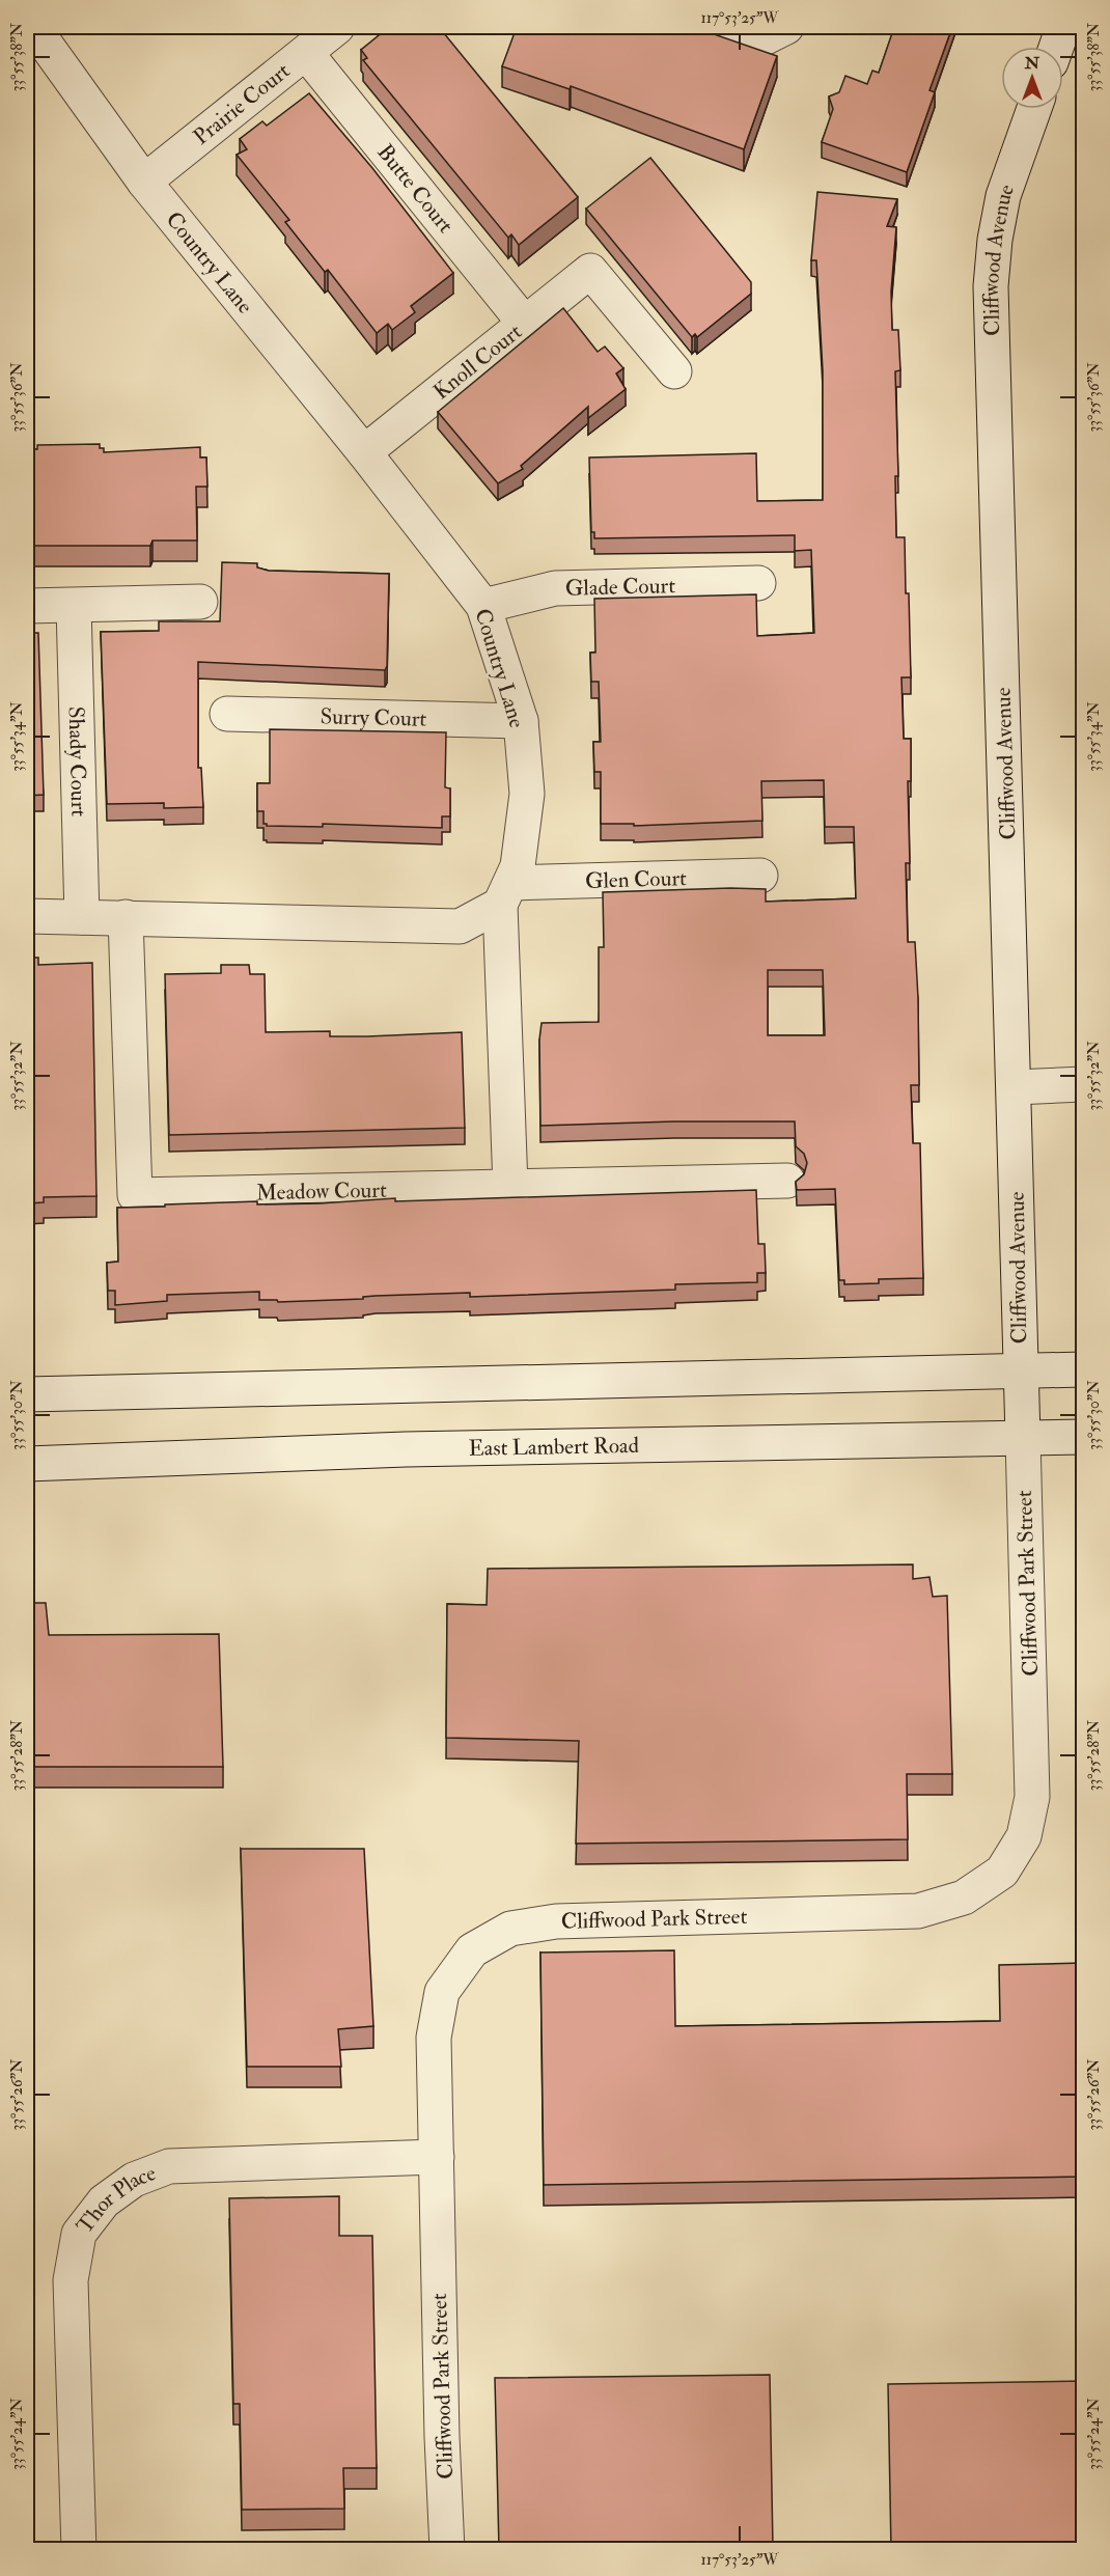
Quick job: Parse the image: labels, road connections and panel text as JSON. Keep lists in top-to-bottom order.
{
  "streets": {
    "street": [
      "Prairie Court",
      "Butte Court",
      "Cliffwood Avenue",
      "Country Lane",
      "Knoll Court",
      "Glade Court",
      "Surry Court",
      "Shady Court",
      "Glen Court",
      "Meadow Court",
      "East Lambert Road",
      "Cliffwood Park Street",
      "Thor Place"
    ]
  },
  "crossings": [
    ["Prairie Court", "Butte Court"],
    ["Prairie Court", "Country Lane"],
    ["Butte Court", "Knoll Court"],
    ["Cliffwood Avenue", "East Lambert Road"],
    ["Cliffwood Avenue", "Cliffwood Park Street"],
    ["Country Lane", "Knoll Court"],
    ["Country Lane", "Glade Court"],
    ["Country Lane", "Surry Court"],
    ["Country Lane", "Glen Court"],
    ["East Lambert Road", "Cliffwood Park Street"],
    ["Cliffwood Park Street", "Thor Place"]
  ],
  "north": "top",
  "coordinates": [
    "117°53'25\"W",
    "33°55'38\"N",
    "33°55'36\"N",
    "33°55'34\"N",
    "33°55'32\"N",
    "33°55'30\"N",
    "33°55'28\"N",
    "33°55'26\"N",
    "33°55'24\"N"
  ]
}
